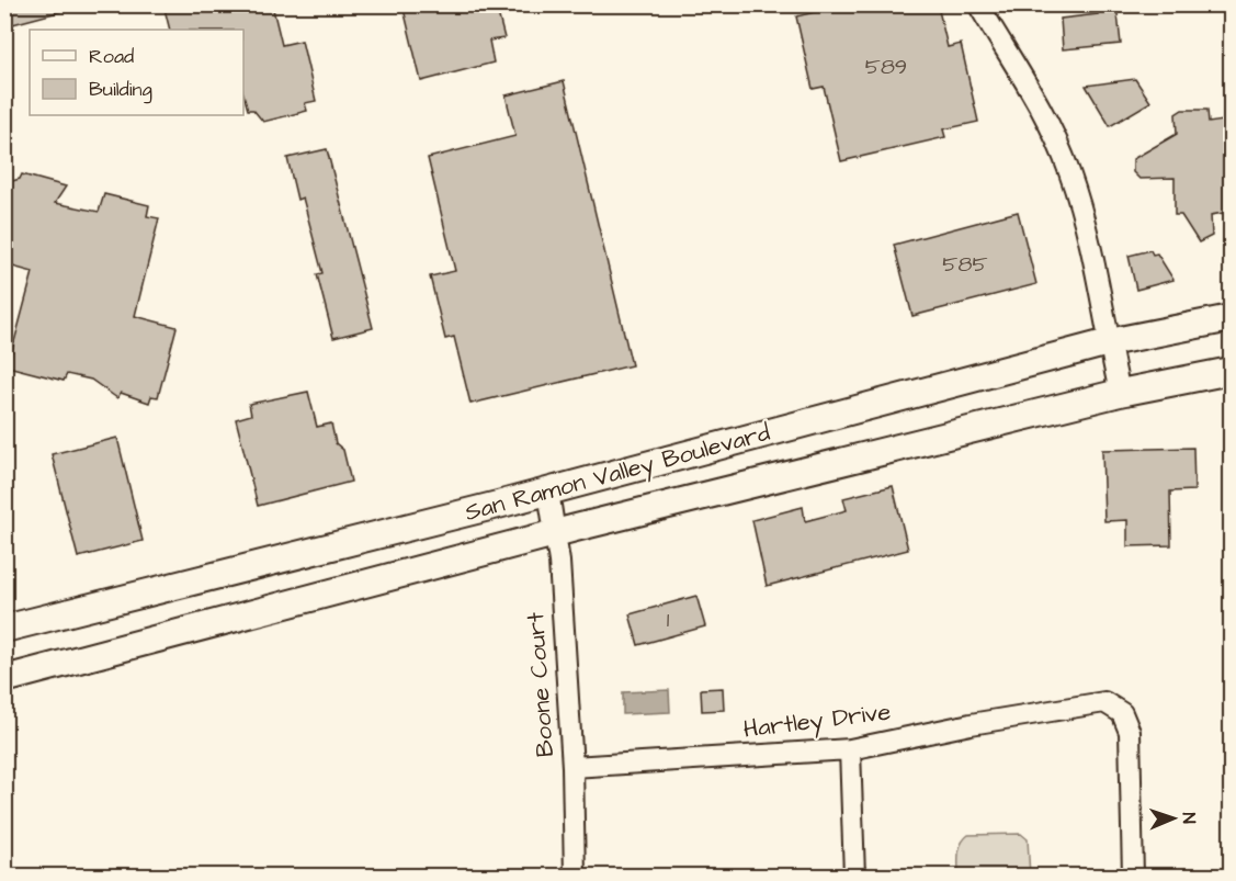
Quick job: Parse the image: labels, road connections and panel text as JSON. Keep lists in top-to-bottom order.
{
  "streets": {
    "main road": ["San Ramon Valley Boulevard"],
    "street": ["Boone Court", "Hartley Drive"]
  },
  "crossings": [
    ["San Ramon Valley Boulevard", "Boone Court"],
    ["Boone Court", "Hartley Drive"]
  ],
  "house_numbers": ["589", "585", "1"],
  "legend": ["Road", "Building"],
  "north": "right"
}
